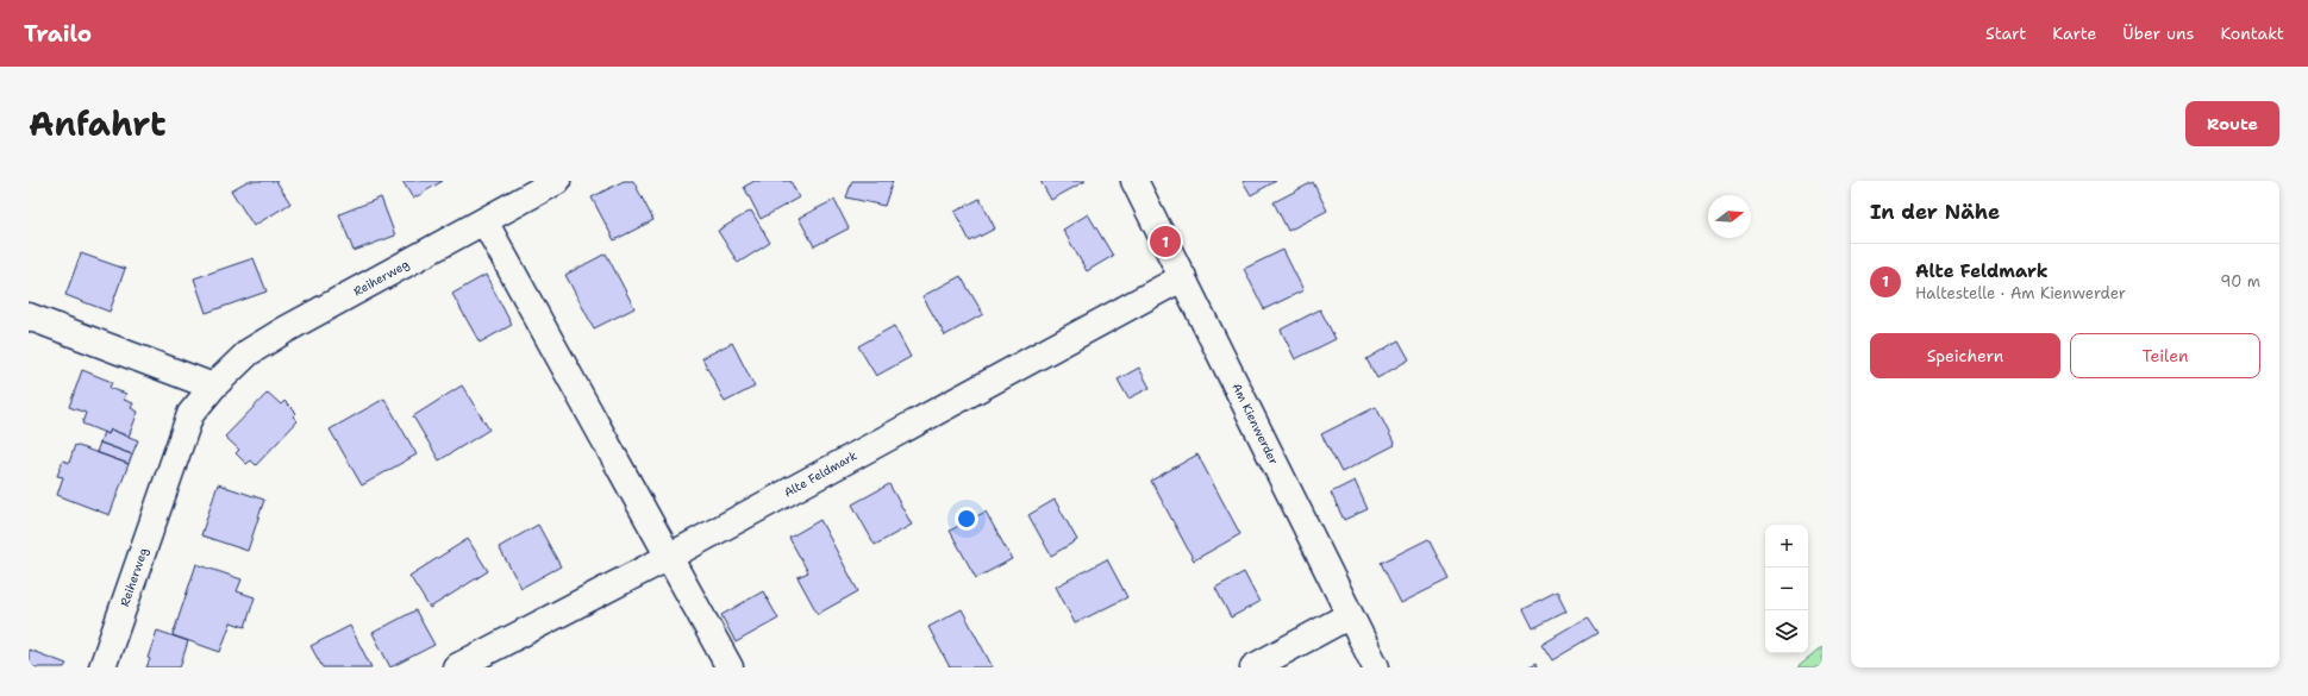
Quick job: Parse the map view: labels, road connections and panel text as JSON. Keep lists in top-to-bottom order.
{
  "streets": {
    "street": ["Reiherweg", "Am Kienwerder", "Alte Feldmark"]
  },
  "crossings": [
    ["Am Kienwerder", "Alte Feldmark"]
  ],
  "north": "right",
  "page": {
    "header": "Trailo",
    "nav": [
      "Start",
      "Karte",
      "Über uns",
      "Kontakt"
    ],
    "title": "Anfahrt",
    "buttons": [
      "Route",
      ["Speichern", "Teilen"]
    ],
    "heading": "In der Nähe",
    "pins": "1",
    "list": [
      {
        "mark": "1",
        "name": "Alte Feldmark",
        "note": "Haltestelle · Am Kienwerder",
        "value": "90 m"
      }
    ],
    "map_buttons": ["+", "−"]
  }
}
